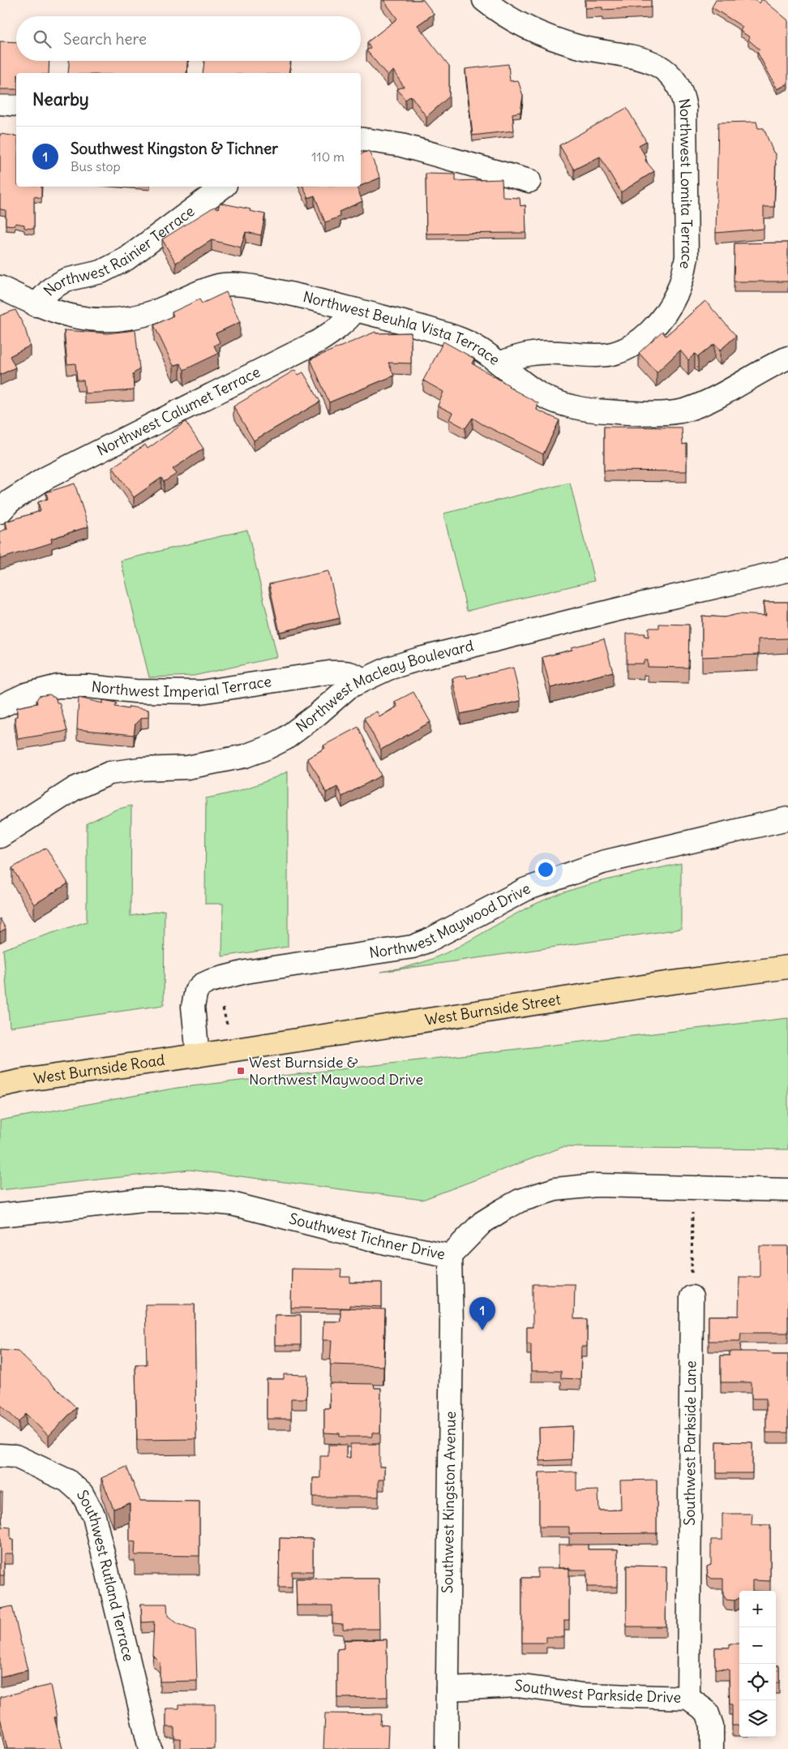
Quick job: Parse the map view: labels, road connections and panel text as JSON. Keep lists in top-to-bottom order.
{
  "streets": {
    "main road": ["West Burnside Street", "West Burnside Road"],
    "street": [
      "Northwest Lomita Terrace",
      "Northwest Rainier Terrace",
      "Northwest Beuhla Vista Terrace",
      "Northwest Calumet Terrace",
      "Northwest Imperial Terrace",
      "Northwest Macleay Boulevard",
      "Northwest Maywood Drive",
      "Southwest Tichner Drive",
      "Southwest Parkside Lane",
      "Southwest Kingston Avenue",
      "Southwest Rutland Terrace",
      "Southwest Parkside Drive"
    ]
  },
  "crossings": [
    ["Northwest Lomita Terrace", "Northwest Beuhla Vista Terrace"],
    ["Northwest Rainier Terrace", "Northwest Beuhla Vista Terrace"],
    ["Northwest Beuhla Vista Terrace", "Northwest Calumet Terrace"],
    ["Northwest Imperial Terrace", "Northwest Macleay Boulevard"],
    ["Northwest Maywood Drive", "West Burnside Street"],
    ["Northwest Maywood Drive", "West Burnside Road"],
    ["West Burnside Street", "West Burnside Road"],
    ["Southwest Tichner Drive", "Southwest Kingston Avenue"],
    ["Southwest Parkside Lane", "Southwest Parkside Drive"],
    ["Southwest Kingston Avenue", "Southwest Parkside Drive"]
  ],
  "places": {
    "transit": ["West Burnside & Northwest Maywood Drive"]
  },
  "page": {
    "search": "Search here",
    "heading": "Nearby",
    "list": [
      {
        "mark": "1",
        "name": "Southwest Kingston & Tichner",
        "note": "Bus stop",
        "value": "110 m"
      }
    ],
    "pins": "1",
    "map_buttons": ["+", "−"]
  }
}
